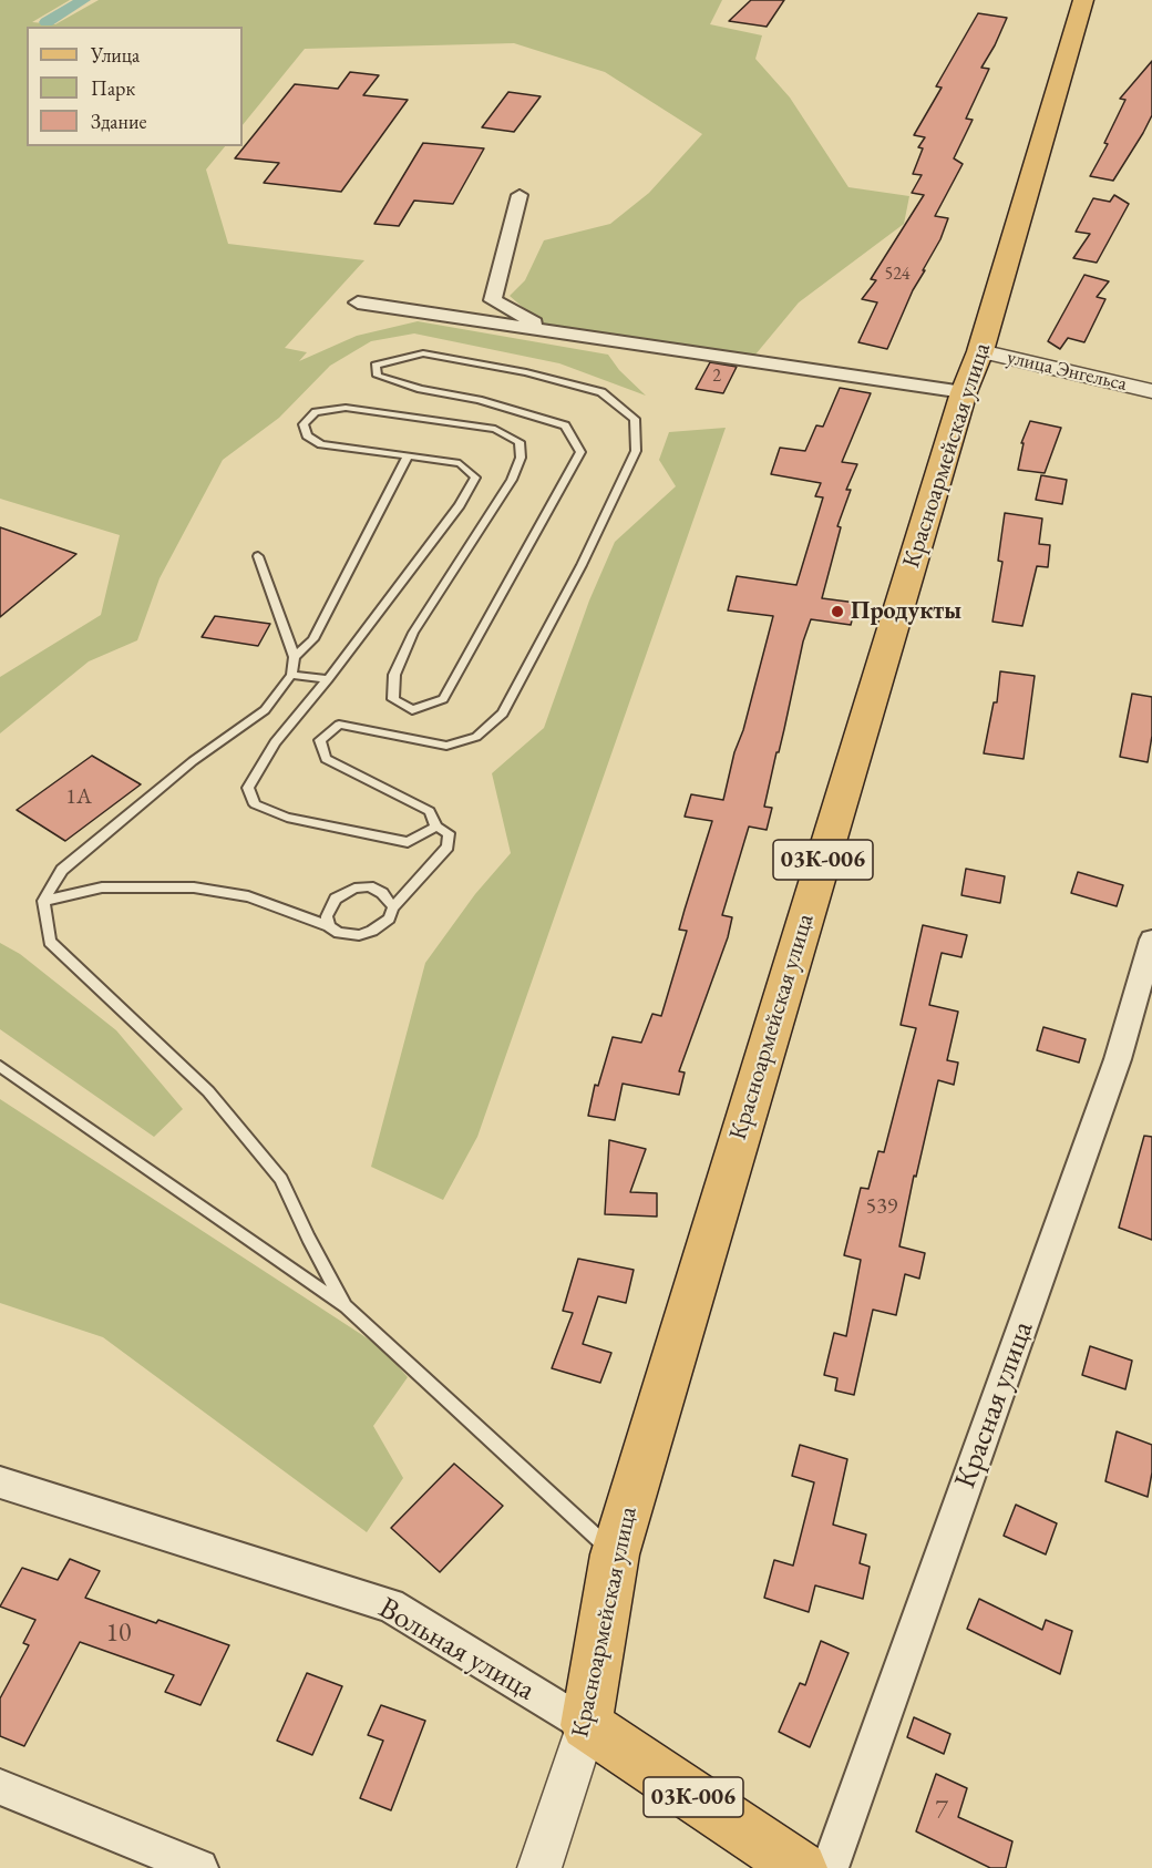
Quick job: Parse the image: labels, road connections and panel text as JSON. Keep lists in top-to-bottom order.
{
  "streets": {
    "main road": ["Красноармейская улица", "03К-006", "Вольная улица"],
    "street": ["улица Энгельса", "Красная улица"]
  },
  "crossings": [
    ["улица Энгельса", "Красноармейская улица"],
    ["Красноармейская улица", "Вольная улица"]
  ],
  "places": ["Продукты"],
  "house_numbers": [
    "524",
    "2",
    "1А",
    "539",
    "10",
    "7"
  ],
  "legend": ["Улица", "Парк", "Здание"]
}
